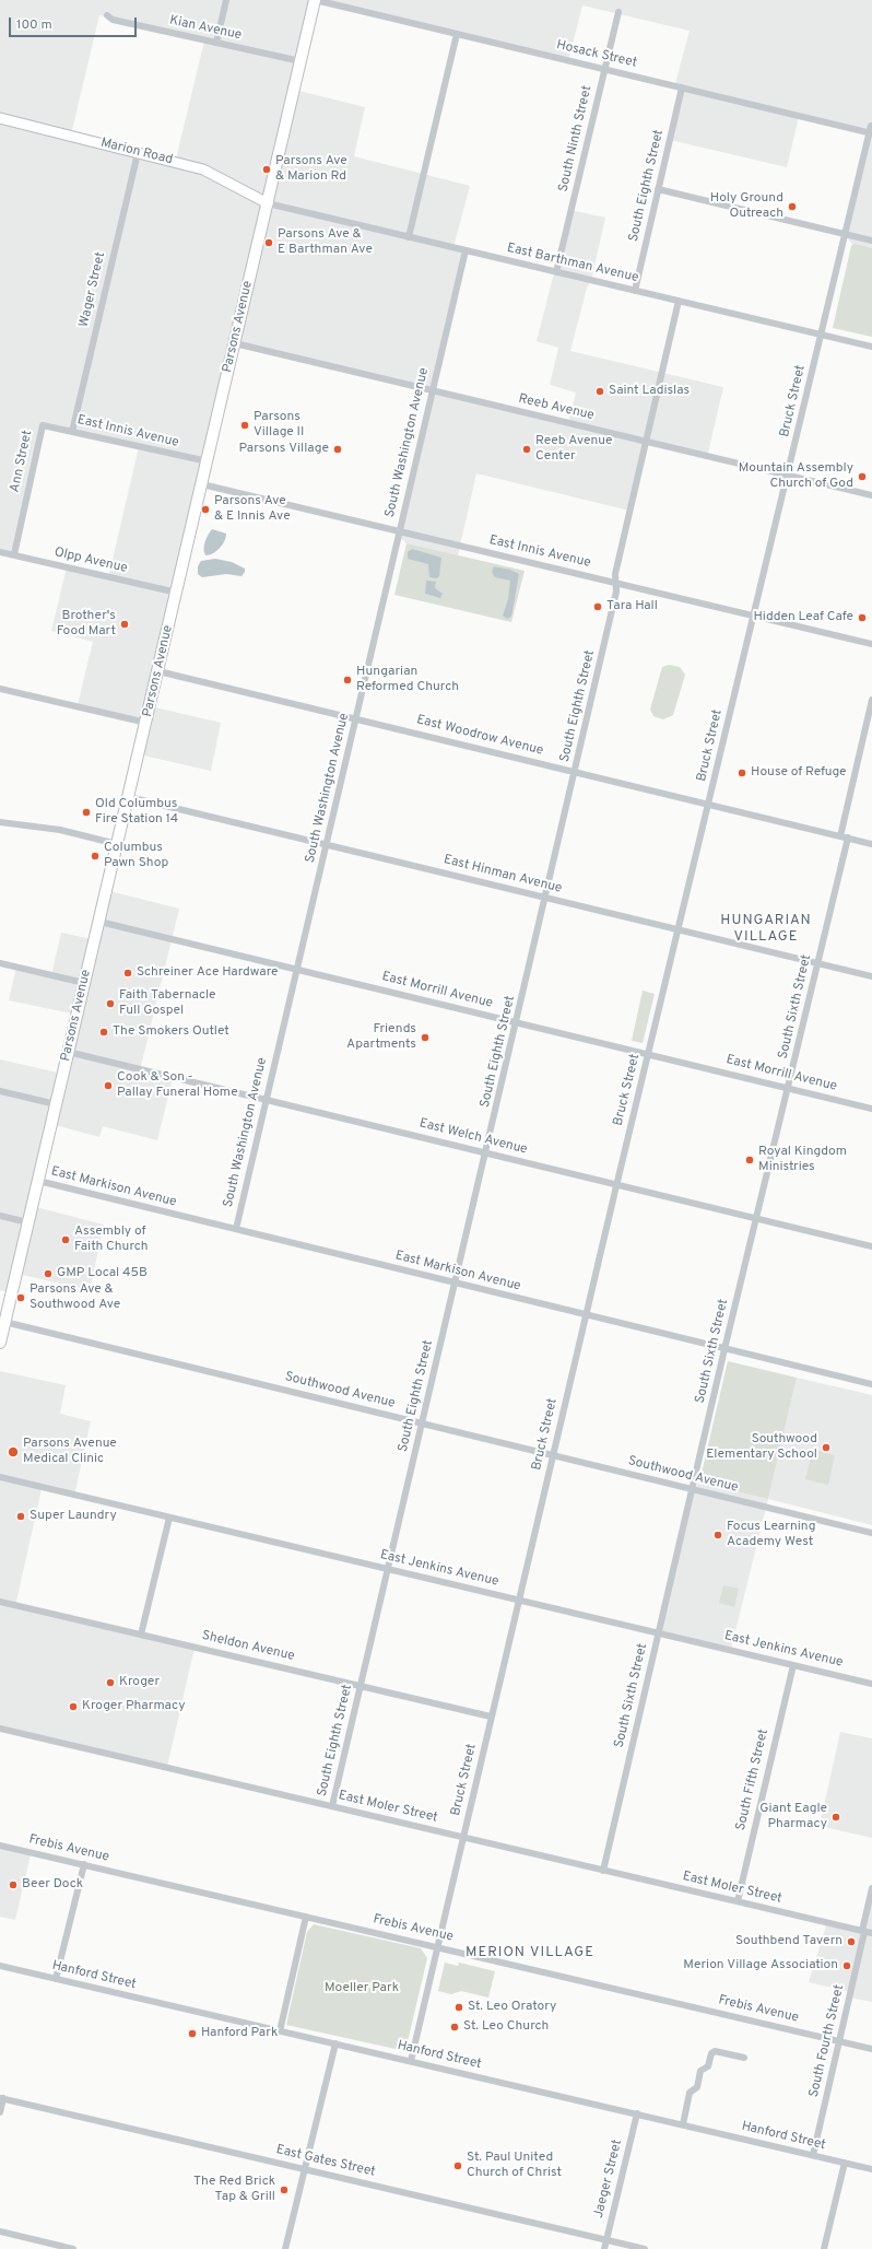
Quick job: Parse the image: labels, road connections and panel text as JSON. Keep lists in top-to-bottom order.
{
  "streets": {
    "main road": ["Parsons Avenue"],
    "street": [
      "Kian Avenue",
      "Hosack Street",
      "South Ninth Street",
      "Marion Road",
      "South Eighth Street",
      "East Barthman Avenue",
      "Wager Street",
      "Bruck Street",
      "Reeb Avenue",
      "East Innis Avenue",
      "South Washington Avenue",
      "Ann Street",
      "Olpp Avenue",
      "East Woodrow Avenue",
      "East Hinman Avenue",
      "East Morrill Avenue",
      "South Sixth Street",
      "East Welch Avenue",
      "East Markison Avenue",
      "Southwood Avenue",
      "East Jenkins Avenue",
      "Sheldon Avenue",
      "South Fifth Street",
      "East Moler Street",
      "Frebis Avenue",
      "Hanford Street",
      "South Fourth Street",
      "East Gates Street",
      "Jaeger Street"
    ]
  },
  "crossings": [
    ["Kian Avenue", "Parsons Avenue"],
    ["Hosack Street", "South Ninth Street"],
    ["Hosack Street", "South Eighth Street"],
    ["Hosack Street", "Parsons Avenue"],
    ["Hosack Street", "Bruck Street"],
    ["South Ninth Street", "East Barthman Avenue"],
    ["Marion Road", "East Barthman Avenue"],
    ["Marion Road", "Wager Street"],
    ["Marion Road", "Parsons Avenue"],
    ["South Eighth Street", "East Barthman Avenue"],
    ["South Eighth Street", "Reeb Avenue"],
    ["South Eighth Street", "East Innis Avenue"],
    ["South Eighth Street", "East Woodrow Avenue"],
    ["South Eighth Street", "East Hinman Avenue"],
    ["South Eighth Street", "East Morrill Avenue"],
    ["South Eighth Street", "East Welch Avenue"],
    ["South Eighth Street", "East Markison Avenue"],
    ["South Eighth Street", "Southwood Avenue"],
    ["South Eighth Street", "East Jenkins Avenue"],
    ["South Eighth Street", "Sheldon Avenue"],
    ["South Eighth Street", "East Moler Street"],
    ["East Barthman Avenue", "Parsons Avenue"],
    ["East Barthman Avenue", "Bruck Street"],
    ["East Barthman Avenue", "South Washington Avenue"],
    ["Wager Street", "East Innis Avenue"],
    ["Parsons Avenue", "Reeb Avenue"],
    ["Parsons Avenue", "East Innis Avenue"],
    ["Parsons Avenue", "Olpp Avenue"],
    ["Parsons Avenue", "East Woodrow Avenue"],
    ["Parsons Avenue", "East Hinman Avenue"],
    ["Parsons Avenue", "East Morrill Avenue"],
    ["Parsons Avenue", "East Welch Avenue"],
    ["Parsons Avenue", "East Markison Avenue"],
    ["Parsons Avenue", "Southwood Avenue"],
    ["Bruck Street", "Reeb Avenue"],
    ["Bruck Street", "East Innis Avenue"],
    ["Bruck Street", "East Woodrow Avenue"],
    ["Bruck Street", "East Hinman Avenue"],
    ["Bruck Street", "East Morrill Avenue"],
    ["Bruck Street", "East Welch Avenue"],
    ["Bruck Street", "East Markison Avenue"],
    ["Bruck Street", "Southwood Avenue"],
    ["Bruck Street", "East Jenkins Avenue"],
    ["Bruck Street", "Sheldon Avenue"],
    ["Bruck Street", "East Moler Street"],
    ["Bruck Street", "Frebis Avenue"],
    ["Bruck Street", "Hanford Street"],
    ["Reeb Avenue", "South Washington Avenue"],
    ["East Innis Avenue", "South Washington Avenue"],
    ["East Innis Avenue", "Ann Street"],
    ["South Washington Avenue", "East Woodrow Avenue"],
    ["South Washington Avenue", "East Hinman Avenue"],
    ["South Washington Avenue", "East Morrill Avenue"],
    ["South Washington Avenue", "East Welch Avenue"],
    ["South Washington Avenue", "East Markison Avenue"],
    ["Ann Street", "Olpp Avenue"],
    ["East Woodrow Avenue", "South Sixth Street"],
    ["East Hinman Avenue", "South Sixth Street"],
    ["East Morrill Avenue", "South Sixth Street"],
    ["South Sixth Street", "East Welch Avenue"],
    ["South Sixth Street", "East Markison Avenue"],
    ["South Sixth Street", "Southwood Avenue"],
    ["South Sixth Street", "East Jenkins Avenue"],
    ["South Sixth Street", "East Moler Street"],
    ["East Jenkins Avenue", "South Fifth Street"],
    ["South Fifth Street", "East Moler Street"],
    ["East Moler Street", "South Fourth Street"],
    ["Frebis Avenue", "South Fourth Street"],
    ["Hanford Street", "South Fourth Street"],
    ["Hanford Street", "Jaeger Street"],
    ["East Gates Street", "Jaeger Street"]
  ],
  "districts": ["HUNGARIAN VILLAGE", "MERION VILLAGE"],
  "parks": ["Moeller Park"],
  "places": [
    "Parsons Ave & Marion Rd",
    "Holy Ground Outreach",
    "Parsons Ave & E Barthman Ave",
    "Saint Ladislas",
    "Parsons Village II",
    "Parsons Village",
    "Reeb Avenue Center",
    "Mountain Assembly Church of God",
    "Parsons Ave & E Innis Ave",
    "Tara Hall",
    "Hidden Leaf Cafe",
    "Brother's Food Mart",
    "Hungarian Reformed Church",
    "House of Refuge",
    "Old Columbus Fire Station 14",
    "Columbus Pawn Shop",
    "Schreiner Ace Hardware",
    "Faith Tabernacle Full Gospel",
    "The Smokers Outlet",
    "Friends Apartments",
    "Cook & Son - Pallay Funeral Home",
    "Royal Kingdom Ministries",
    "Assembly of Faith Church",
    "GMP Local 45B",
    "Parsons Ave & Southwood Ave",
    "Southwood Elementary School",
    "Parsons Avenue Medical Clinic",
    "Super Laundry",
    "Focus Learning Academy West",
    "Kroger",
    "Kroger Pharmacy",
    "Giant Eagle Pharmacy",
    "Beer Dock",
    "Southbend Tavern",
    "Merion Village Association",
    "St. Leo Oratory",
    "St. Leo Church",
    "Hanford Park",
    "St. Paul United Church of Christ",
    "The Red Brick Tap & Grill"
  ],
  "scale_bar": "100 m"
}
